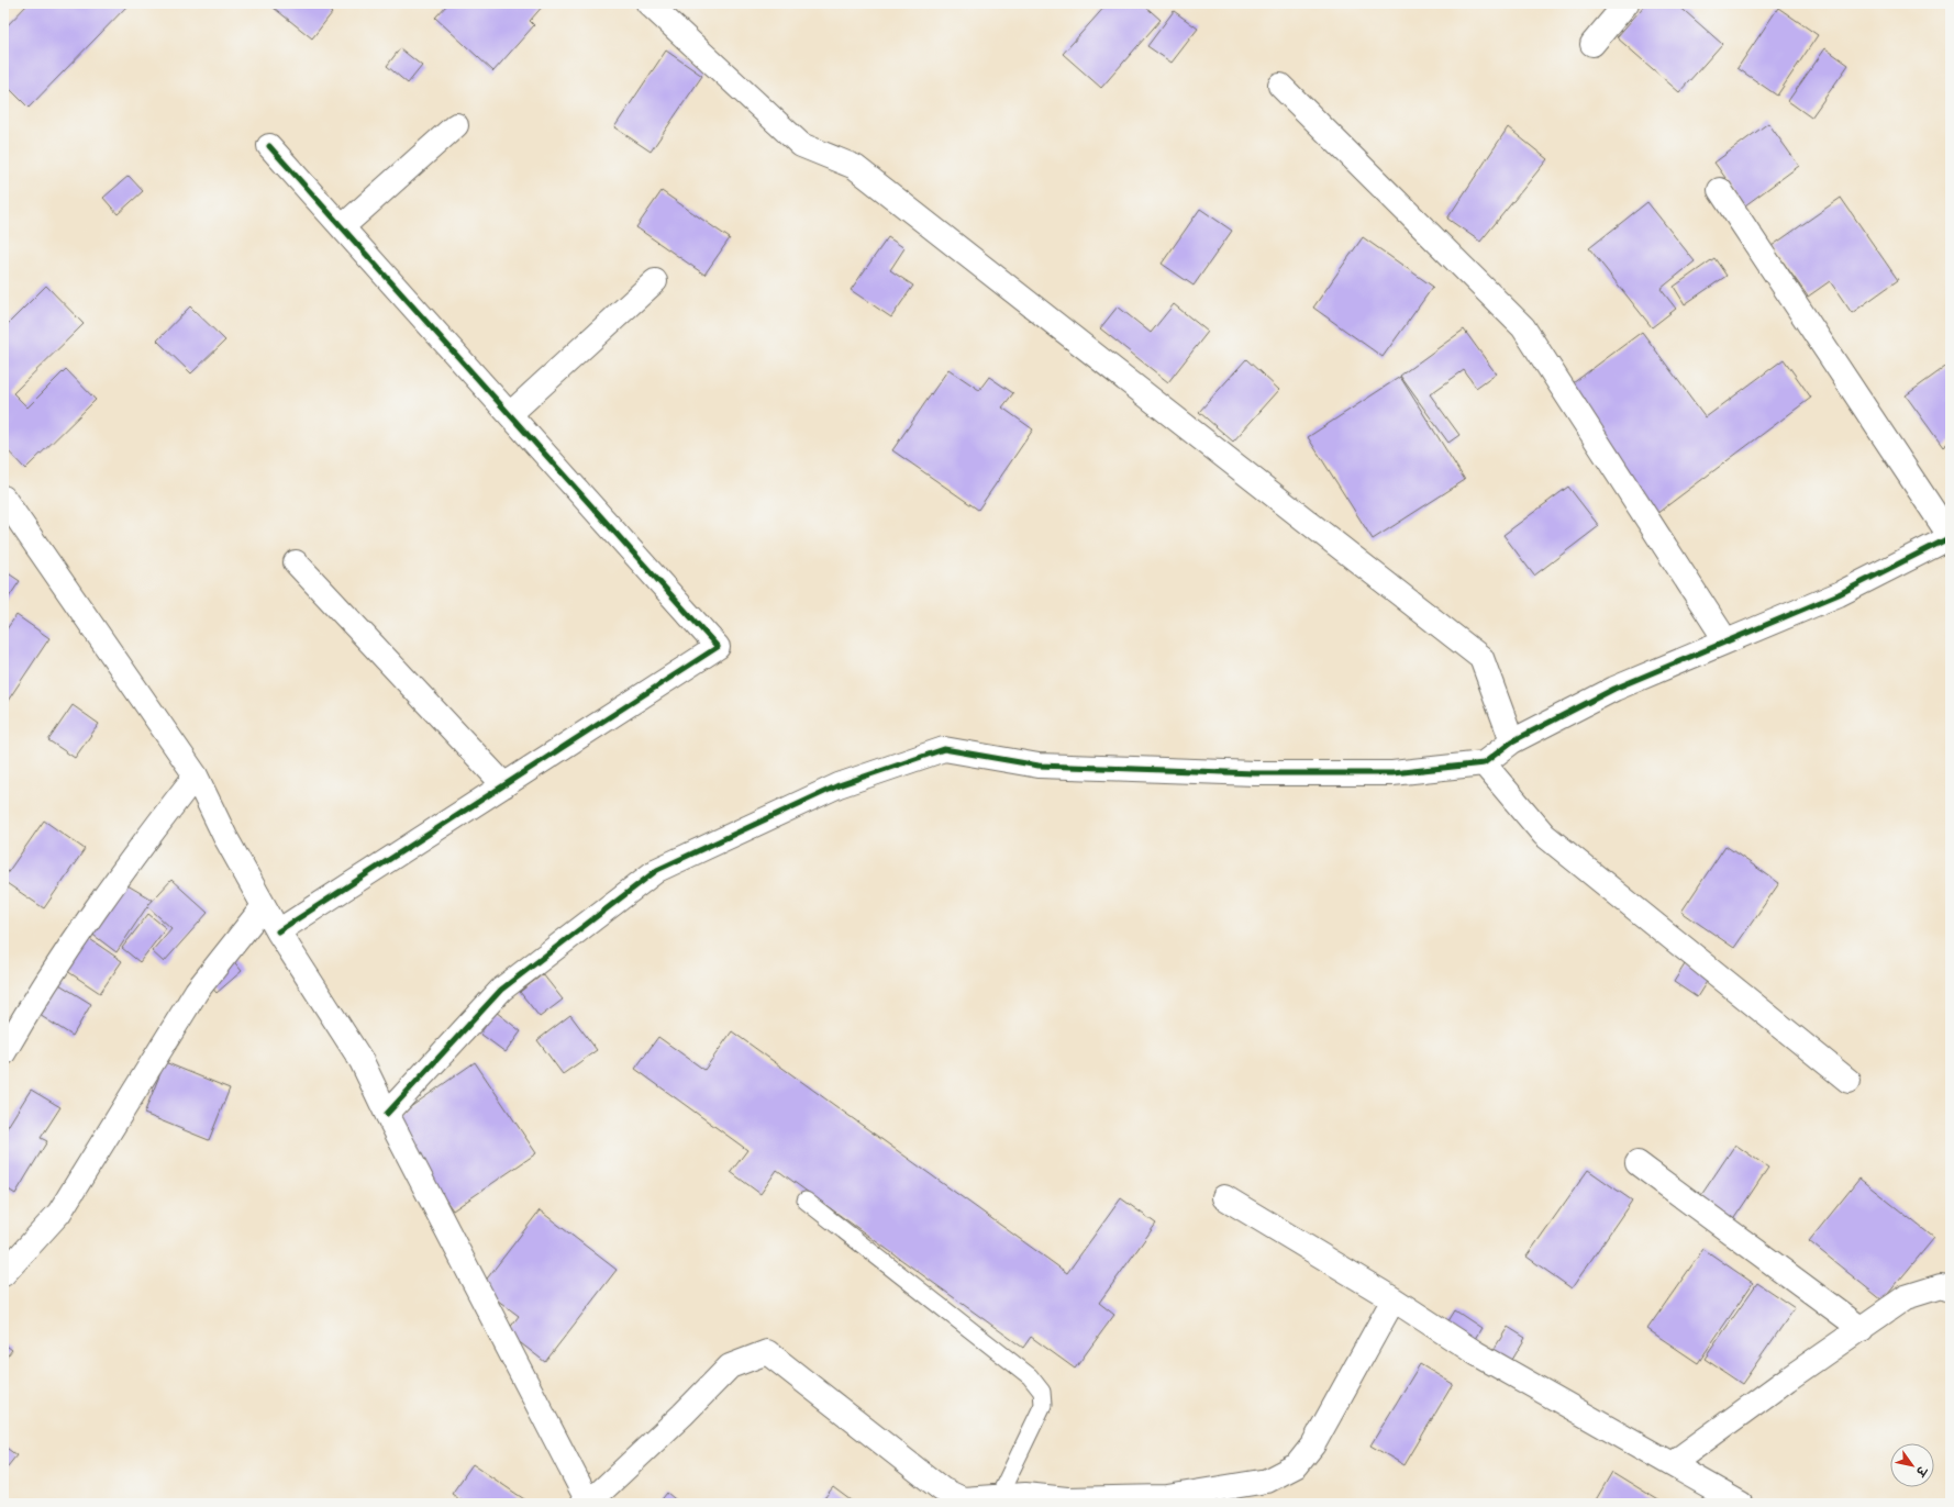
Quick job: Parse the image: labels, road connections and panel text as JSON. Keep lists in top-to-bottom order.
{
  "north": "bottom right"
}
